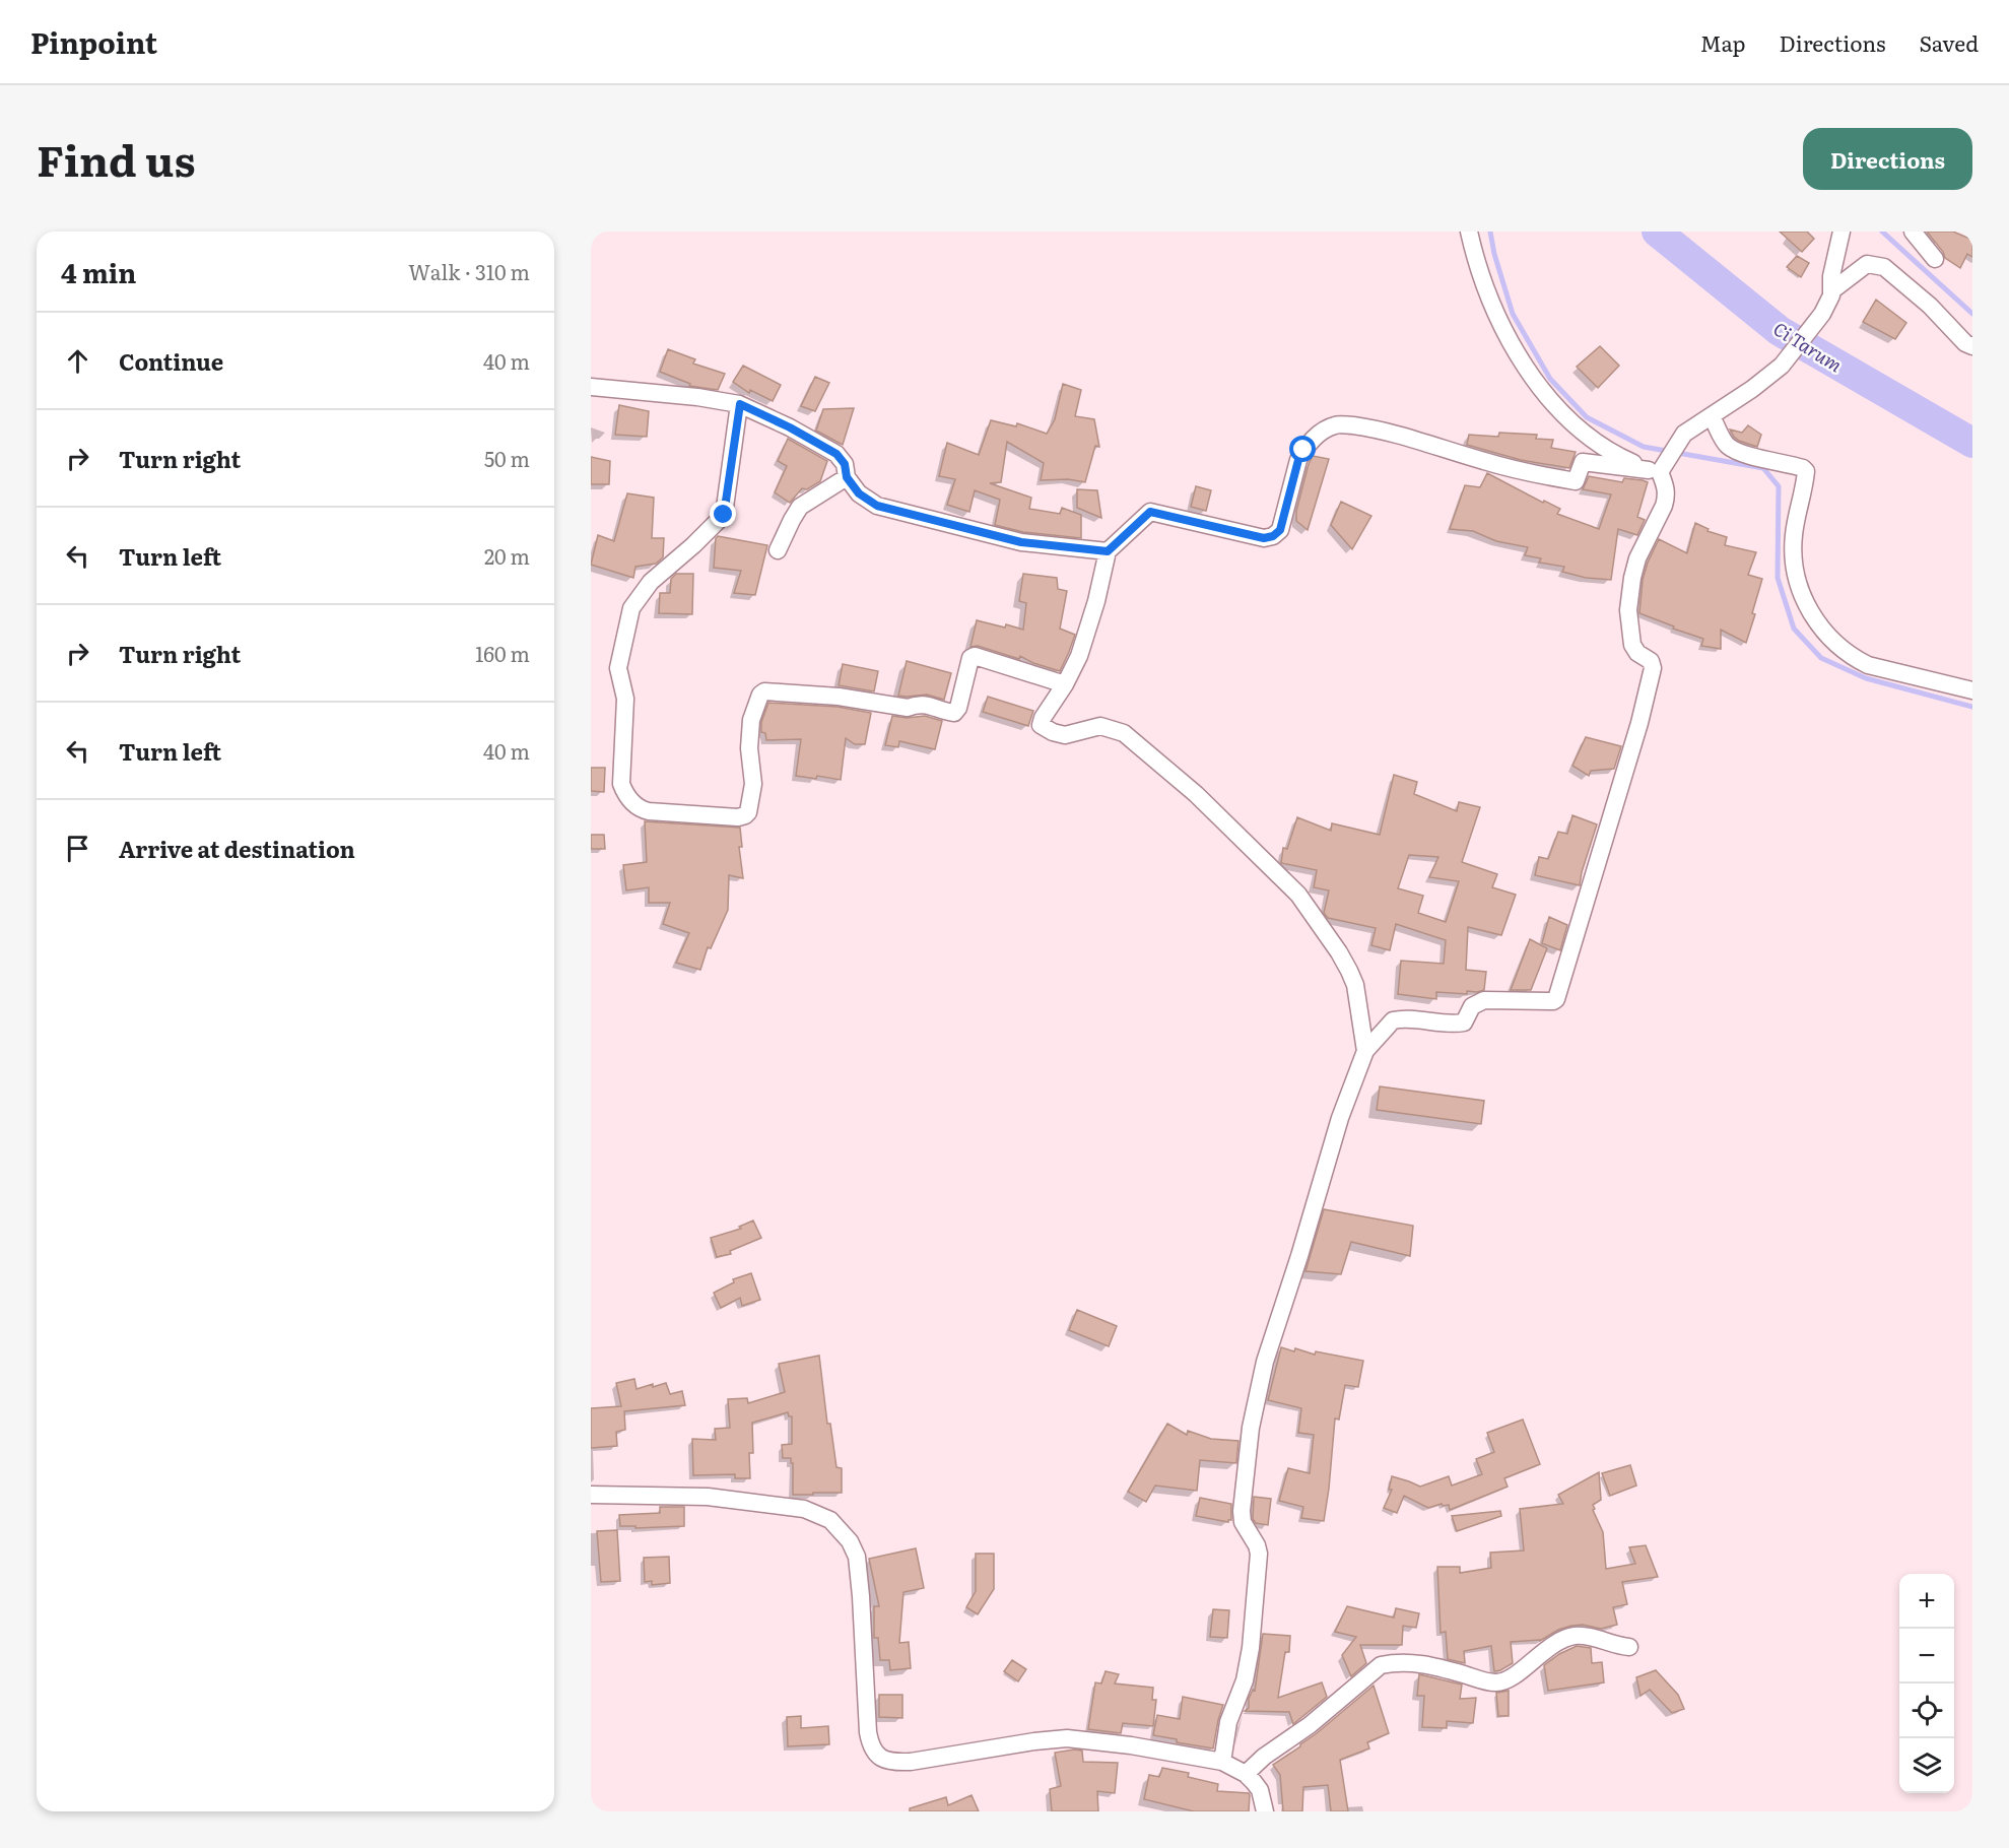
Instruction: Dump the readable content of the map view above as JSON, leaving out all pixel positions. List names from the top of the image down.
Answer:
{
  "water": ["Ci Tarum"],
  "page": {
    "header": "Pinpoint",
    "nav": ["Map", "Directions", "Saved"],
    "title": "Find us",
    "buttons": "Directions",
    "heading": ["4 min", "Walk · 310 m"],
    "list": [
      ["Continue", "40 m"],
      ["Turn right", "50 m"],
      ["Turn left", "20 m"],
      ["Turn right", "160 m"],
      ["Turn left", "40 m"],
      "Arrive at destination"
    ],
    "map_buttons": ["+", "−"]
  }
}
